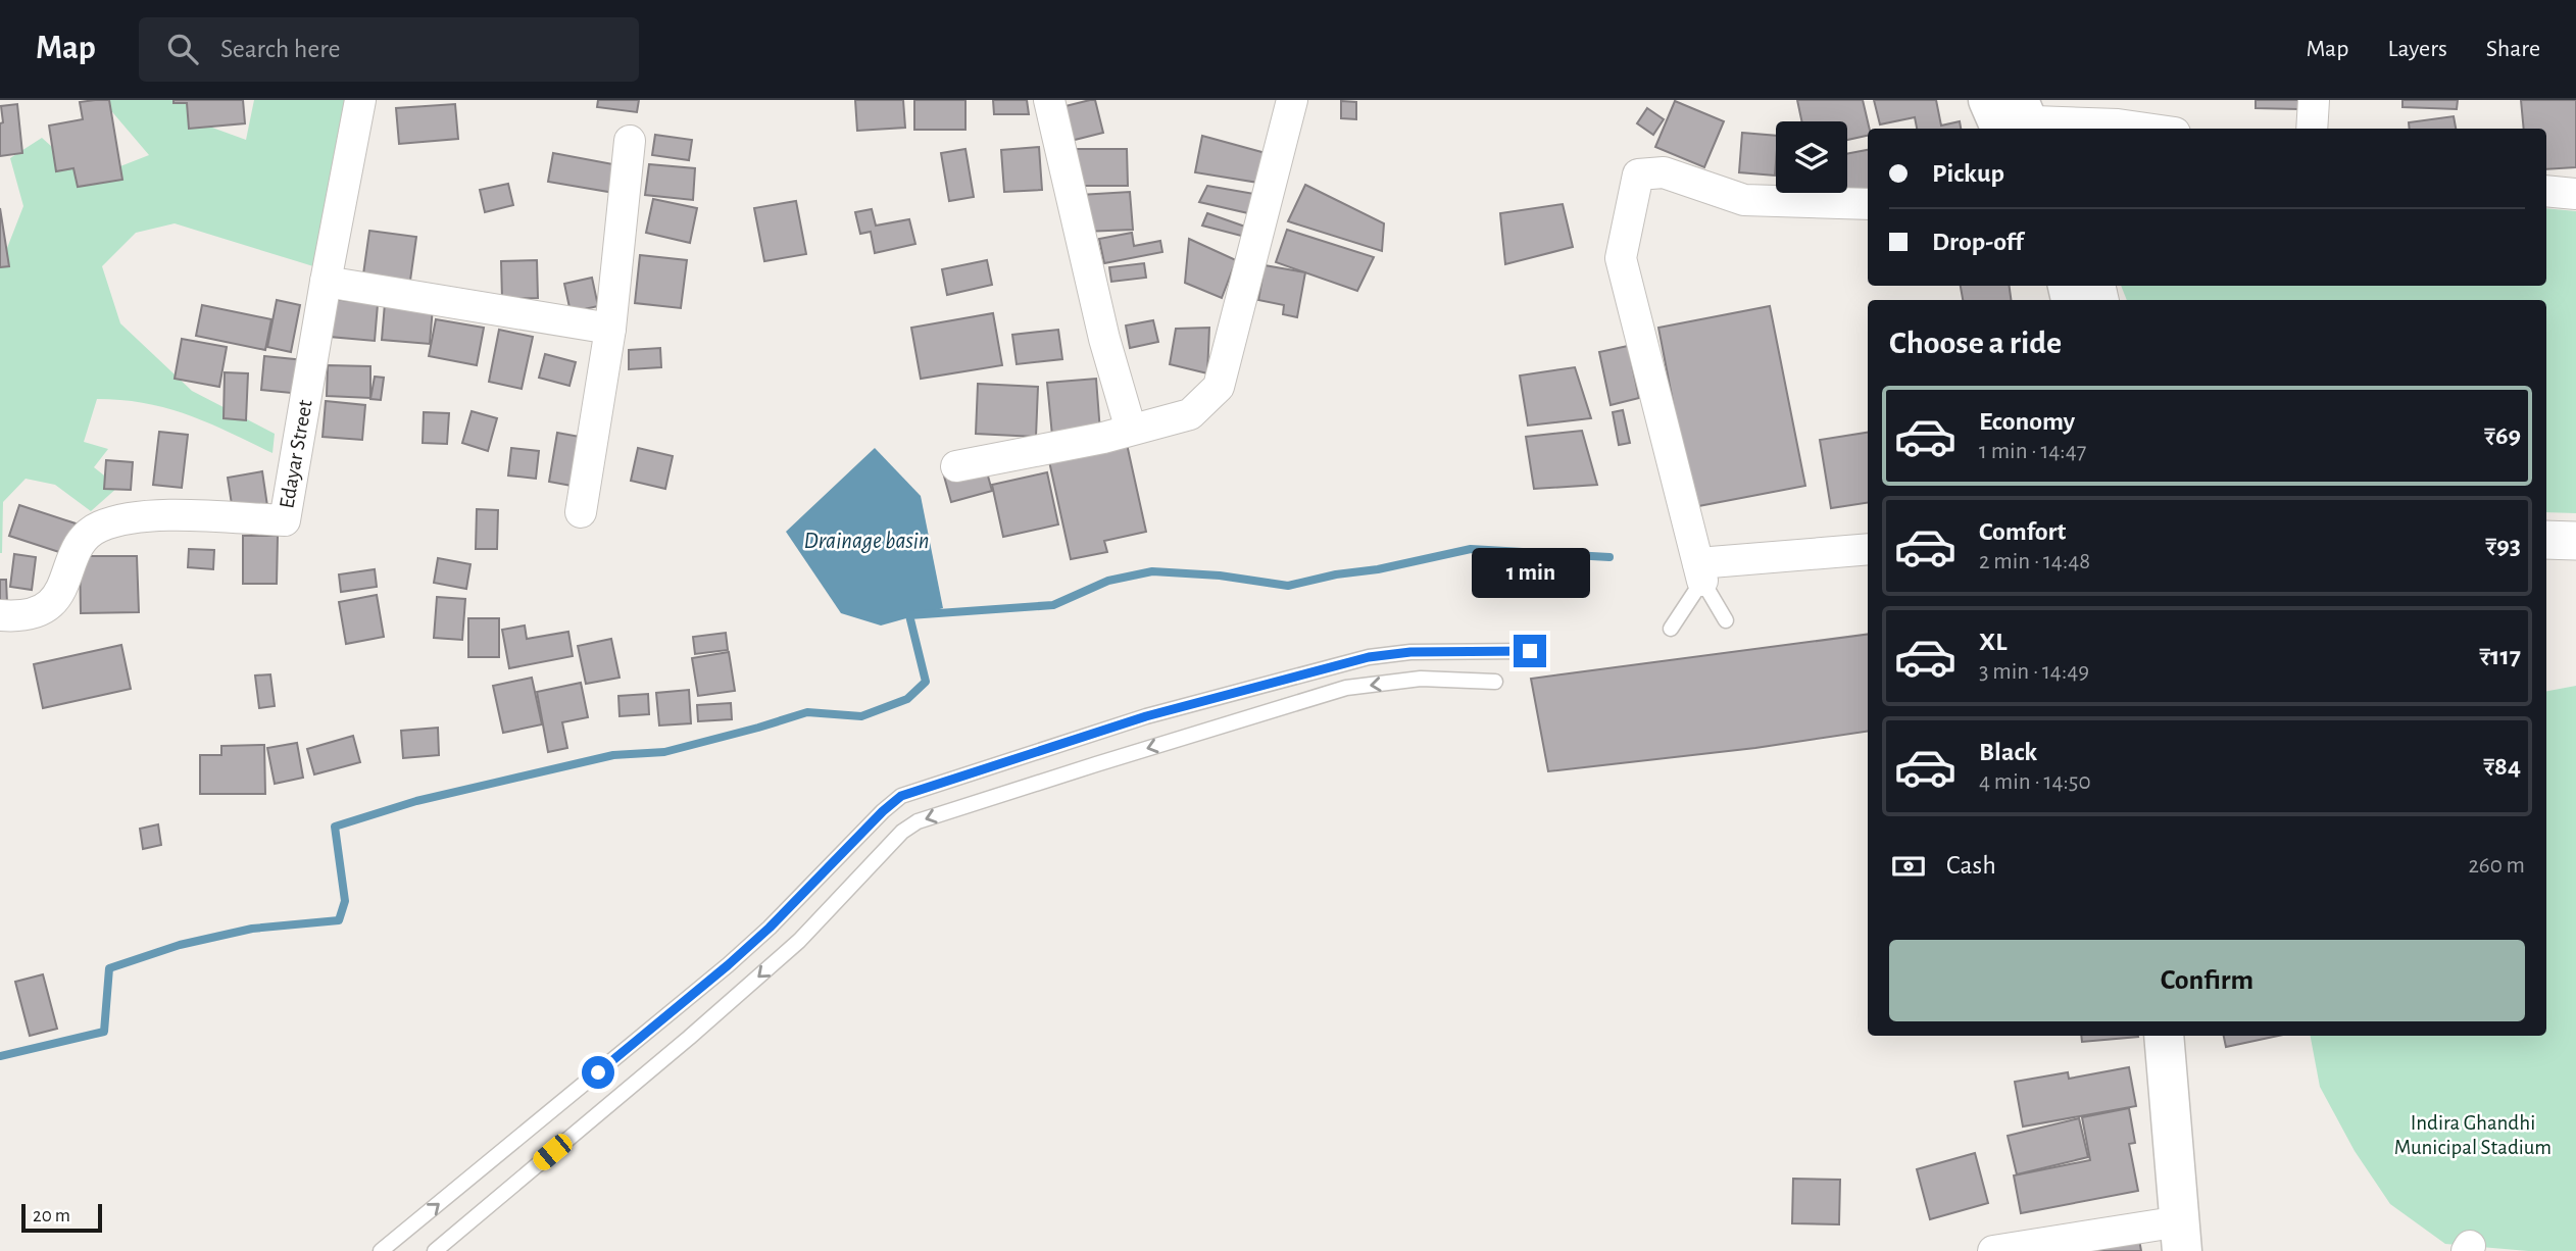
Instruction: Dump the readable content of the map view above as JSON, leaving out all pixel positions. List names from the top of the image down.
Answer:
{
  "streets": {
    "street": ["Edayar Street"]
  },
  "water": ["Drainage basin"],
  "parks": ["Indira Ghandhi Municipal Stadium"],
  "scale_bar": "20 m",
  "page": {
    "header": "Map",
    "search": "Search here",
    "nav": ["Map", "Layers", "Share"],
    "banner": ["Pickup", "Drop-off"],
    "heading": "Choose a ride",
    "list": [
      {
        "name": "Economy",
        "note": "1 min · 14:47",
        "value": "₹69"
      },
      {
        "name": "Comfort",
        "note": "2 min · 14:48",
        "value": "₹93"
      },
      {
        "name": "XL",
        "note": "3 min · 14:49",
        "value": "₹117"
      },
      {
        "name": "Black",
        "note": "4 min · 14:50",
        "value": "₹84"
      }
    ],
    "bubble": "1 min",
    "pay": ["Cash", "260 m"],
    "buttons": "Confirm",
    "scale": "20 m"
  }
}
